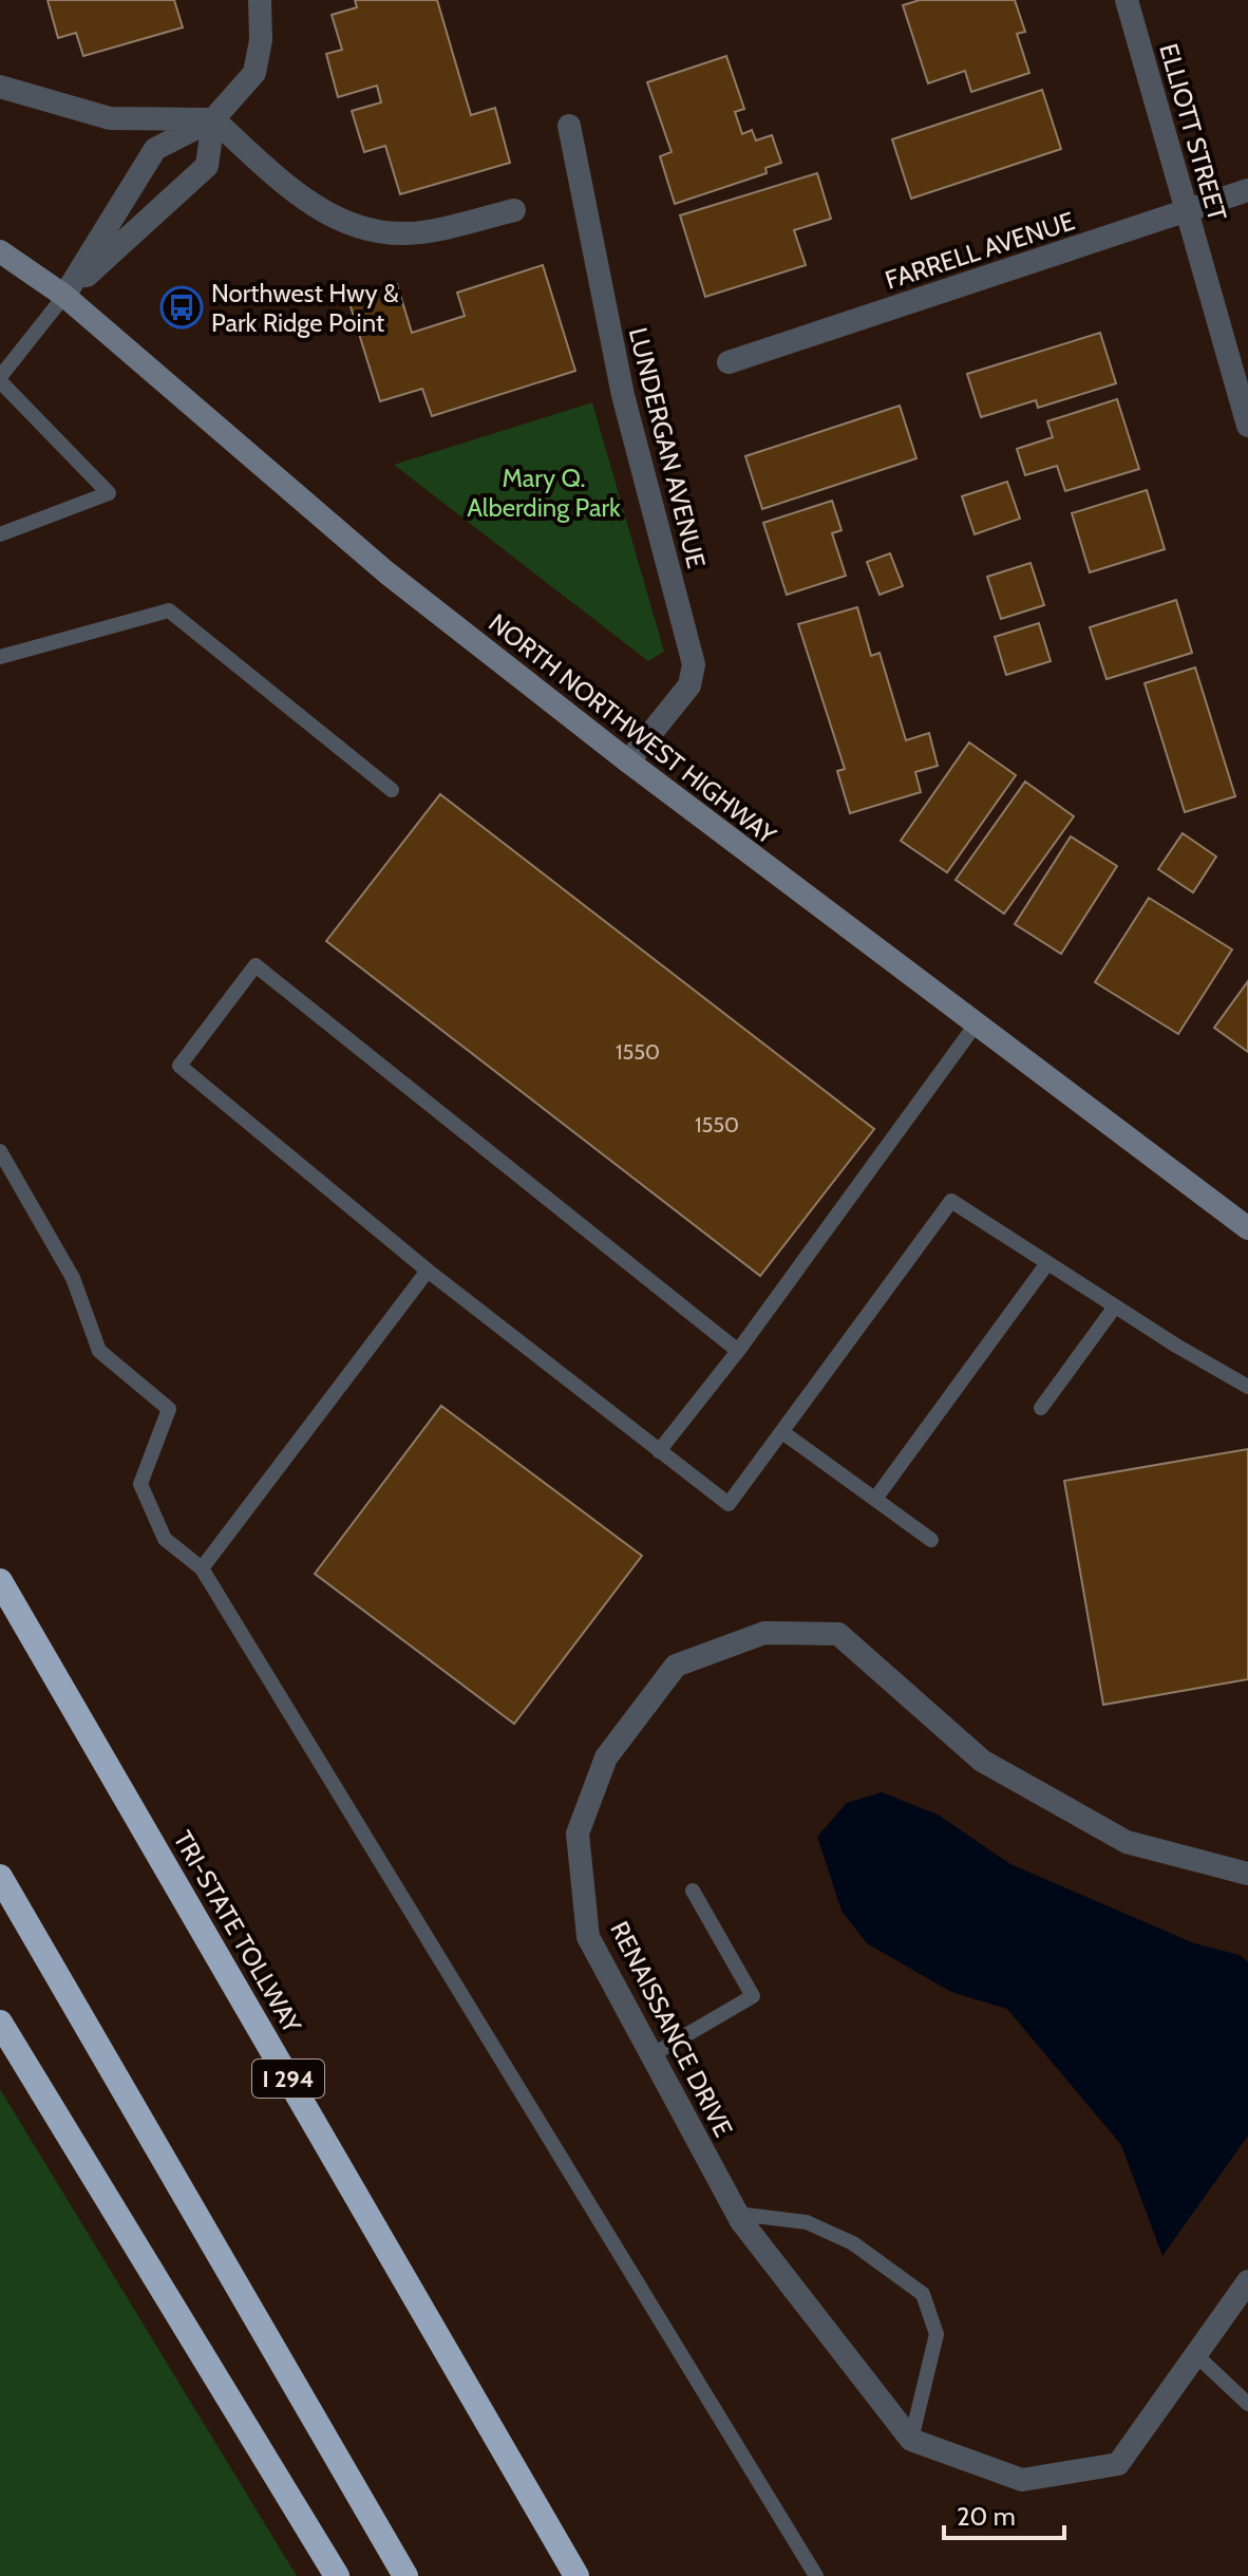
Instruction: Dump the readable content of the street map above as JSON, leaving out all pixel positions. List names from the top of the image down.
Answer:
{
  "streets": {
    "highway": ["TRI-STATE TOLLWAY", "I 294"],
    "main road": ["NORTH NORTHWEST HIGHWAY"],
    "street": [
      "ELLIOTT STREET",
      "FARRELL AVENUE",
      "LUNDERGAN AVENUE",
      "RENAISSANCE DRIVE"
    ]
  },
  "crossings": [
    ["ELLIOTT STREET", "FARRELL AVENUE"],
    ["LUNDERGAN AVENUE", "NORTH NORTHWEST HIGHWAY"]
  ],
  "parks": ["Mary Q. Alberding Park"],
  "places": {
    "bus stop": ["Northwest Hwy & Park Ridge Point"]
  },
  "house_numbers": ["1550", "1550"],
  "scale_bar": "20 m"
}
